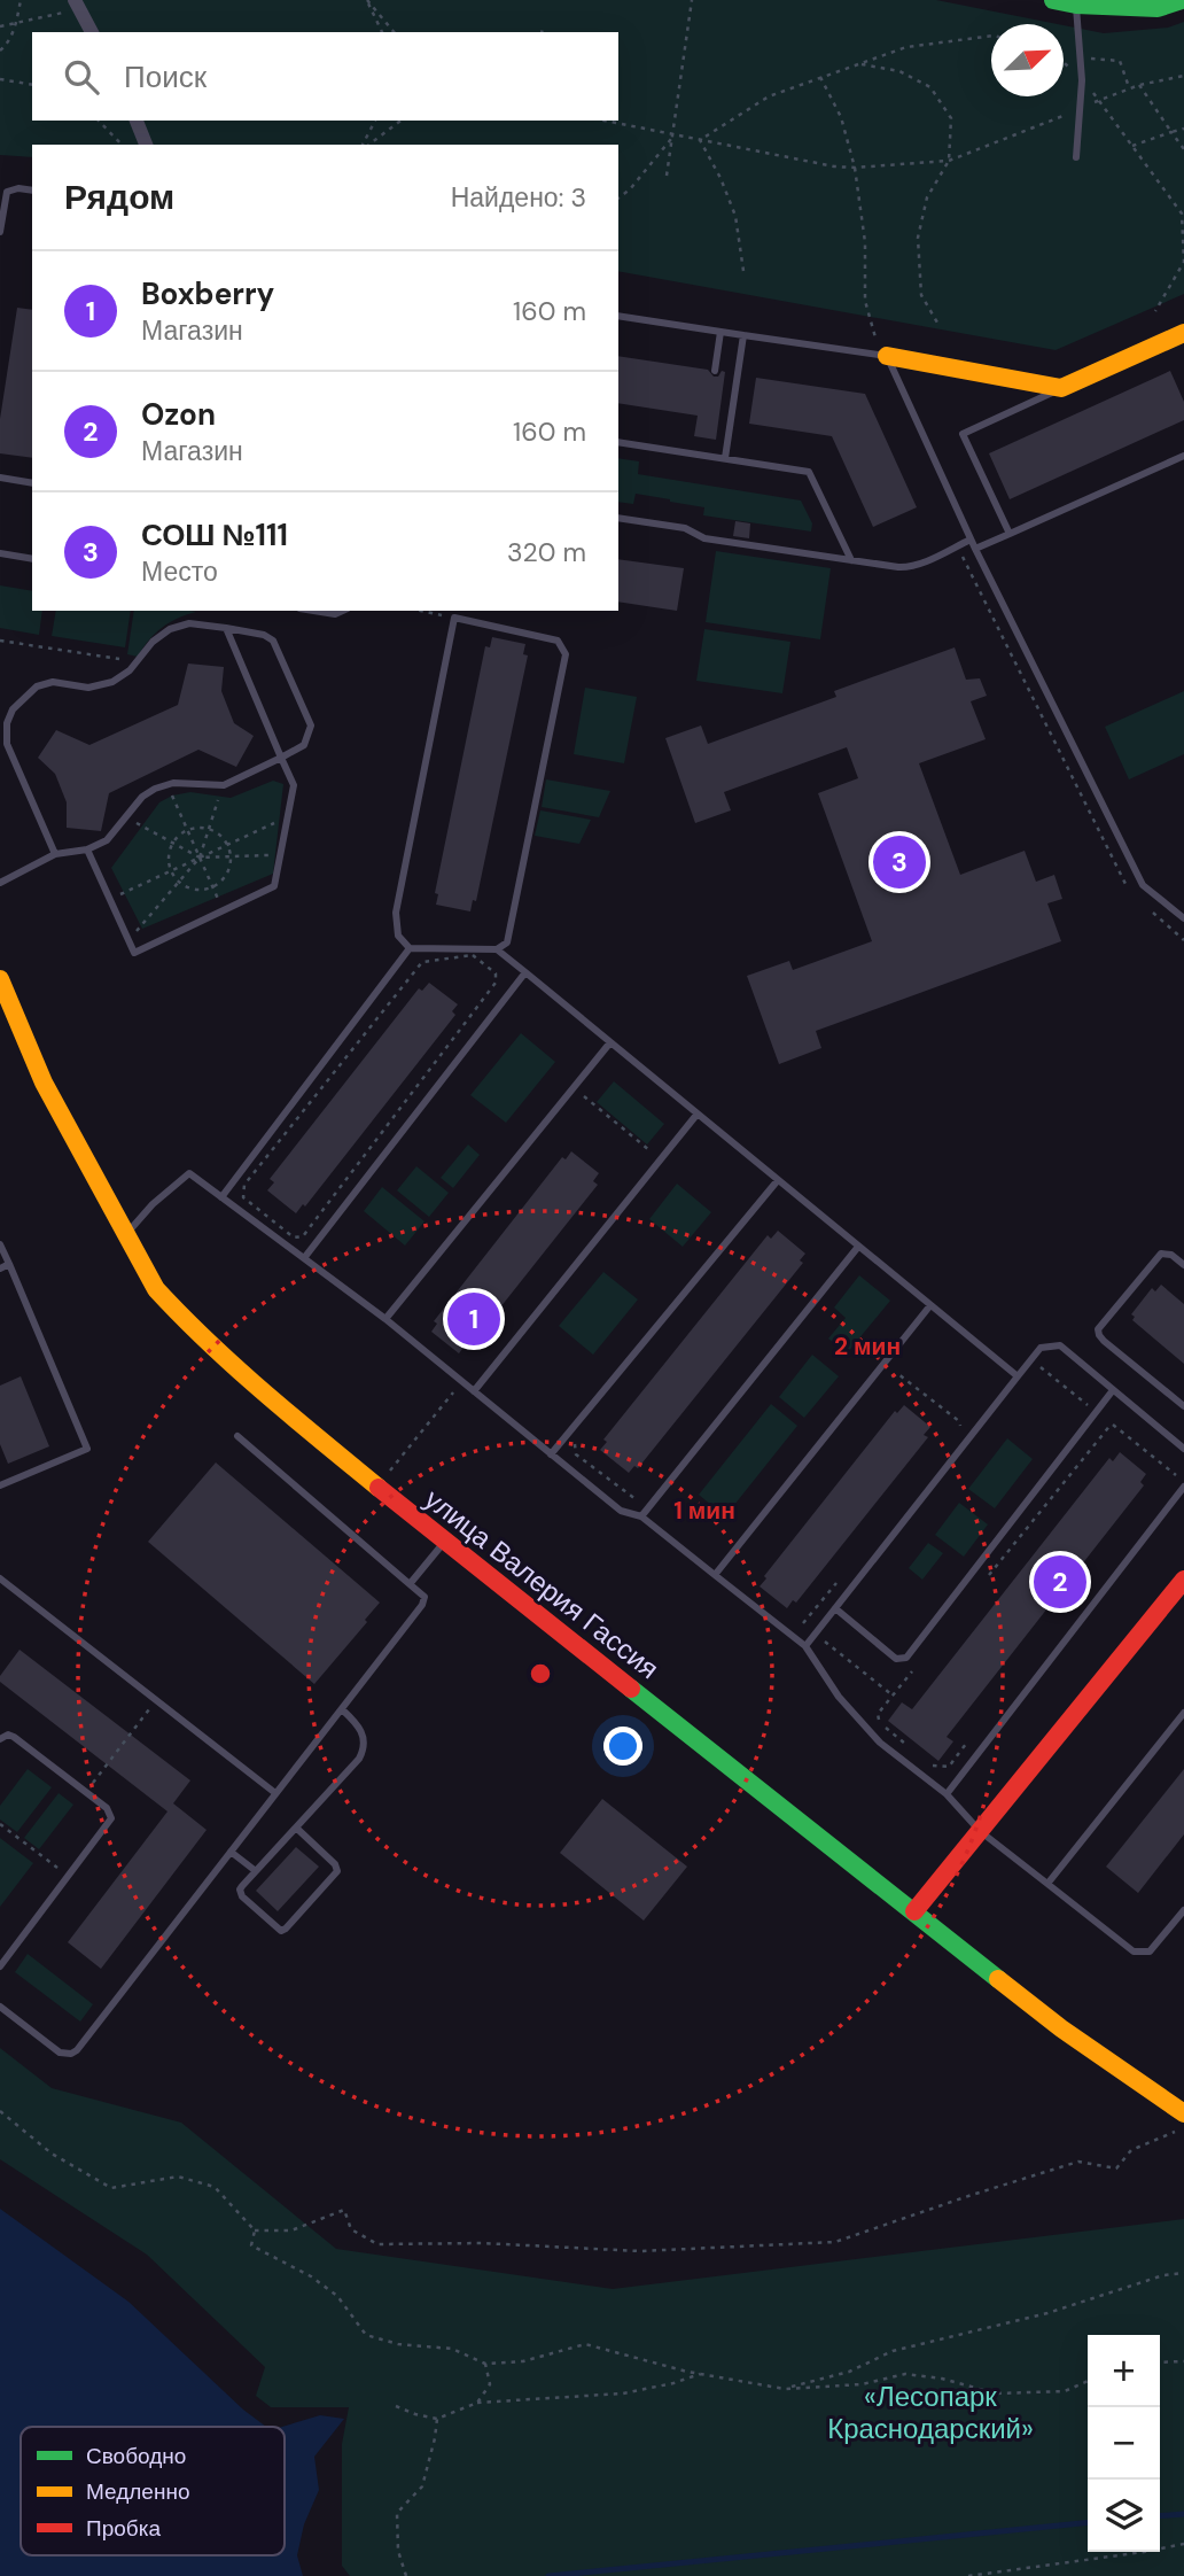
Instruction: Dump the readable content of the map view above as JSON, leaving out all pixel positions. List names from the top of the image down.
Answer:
{
  "streets": {
    "street": ["улица Валерия Гассия"]
  },
  "parks": ["«Лесопарк Краснодарский»"],
  "legend": ["Свободно", "Медленно", "Пробка"],
  "north": "top right",
  "page": {
    "search": "Поиск",
    "heading": ["Рядом", "Найдено: 3"],
    "list": [
      {
        "mark": "1",
        "name": "Boxberry",
        "note": "Магазин",
        "value": "160 m"
      },
      {
        "mark": "2",
        "name": "Ozon",
        "note": "Магазин",
        "value": "160 m"
      },
      {
        "mark": "3",
        "name": "СОШ №111",
        "note": "Место",
        "value": "320 m"
      }
    ],
    "pins": ["3", "1", "2"],
    "map_buttons": ["+", "−"]
  },
  "rings": ["2 мин", "1 мин"]
}
